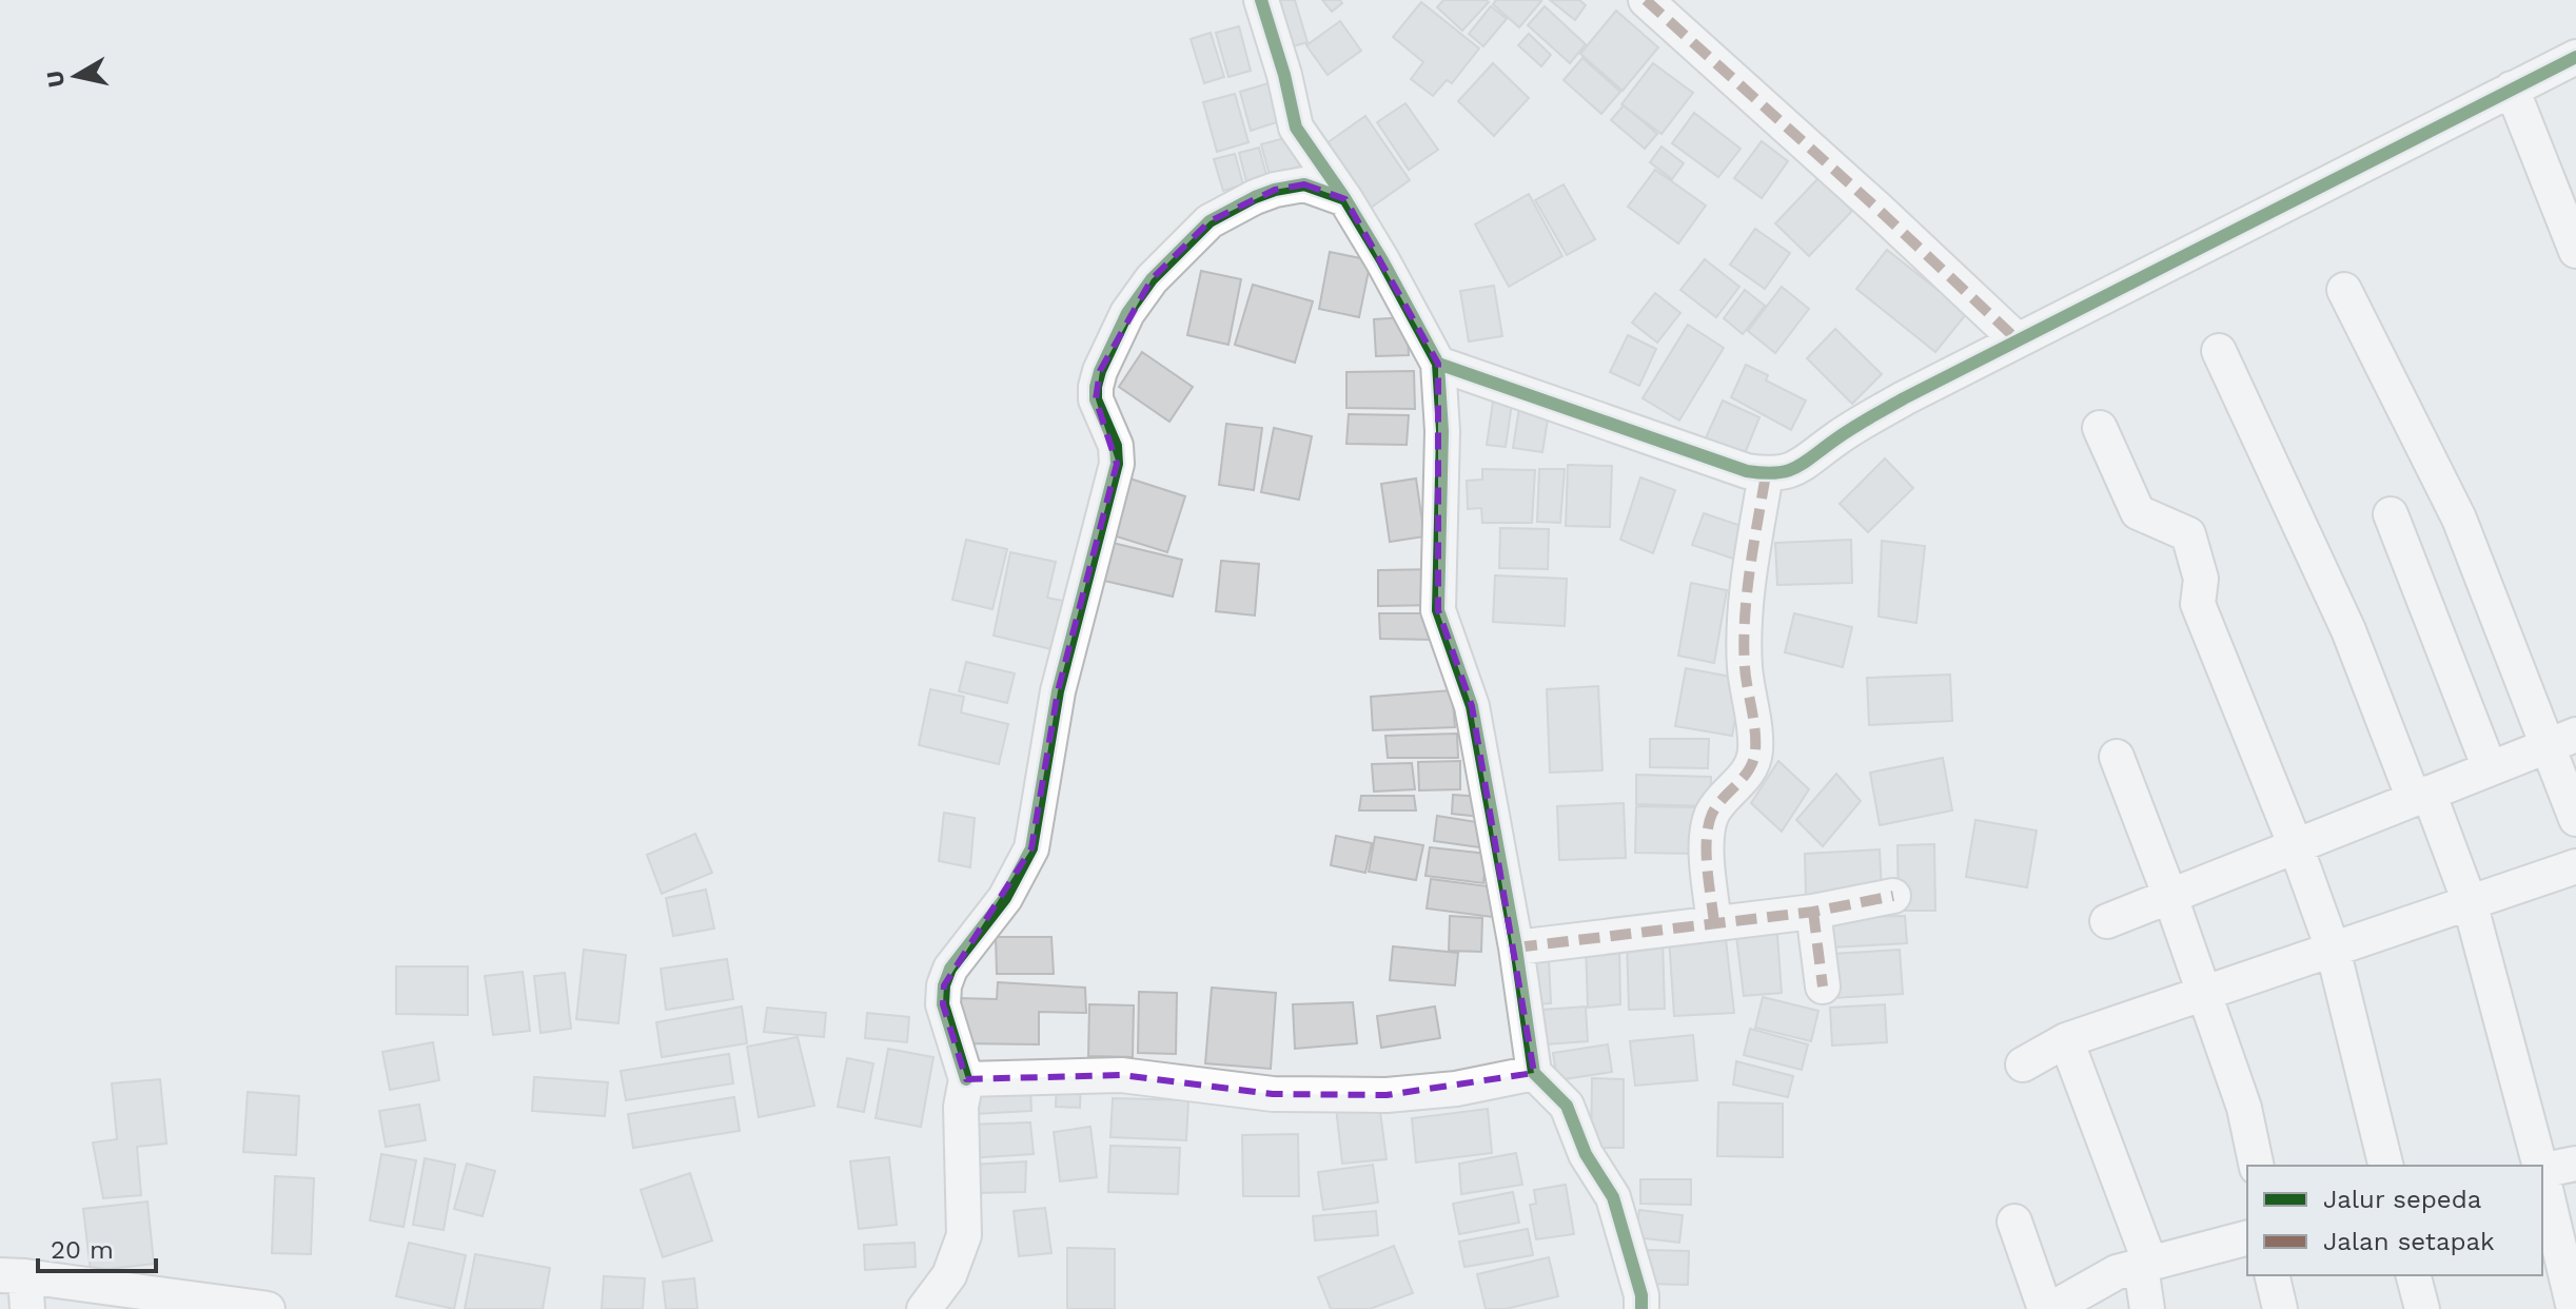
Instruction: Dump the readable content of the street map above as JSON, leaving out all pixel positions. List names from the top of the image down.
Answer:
{
  "legend": ["Jalur sepeda", "Jalan setapak"],
  "scale_bar": "20 m",
  "north": "left"
}
